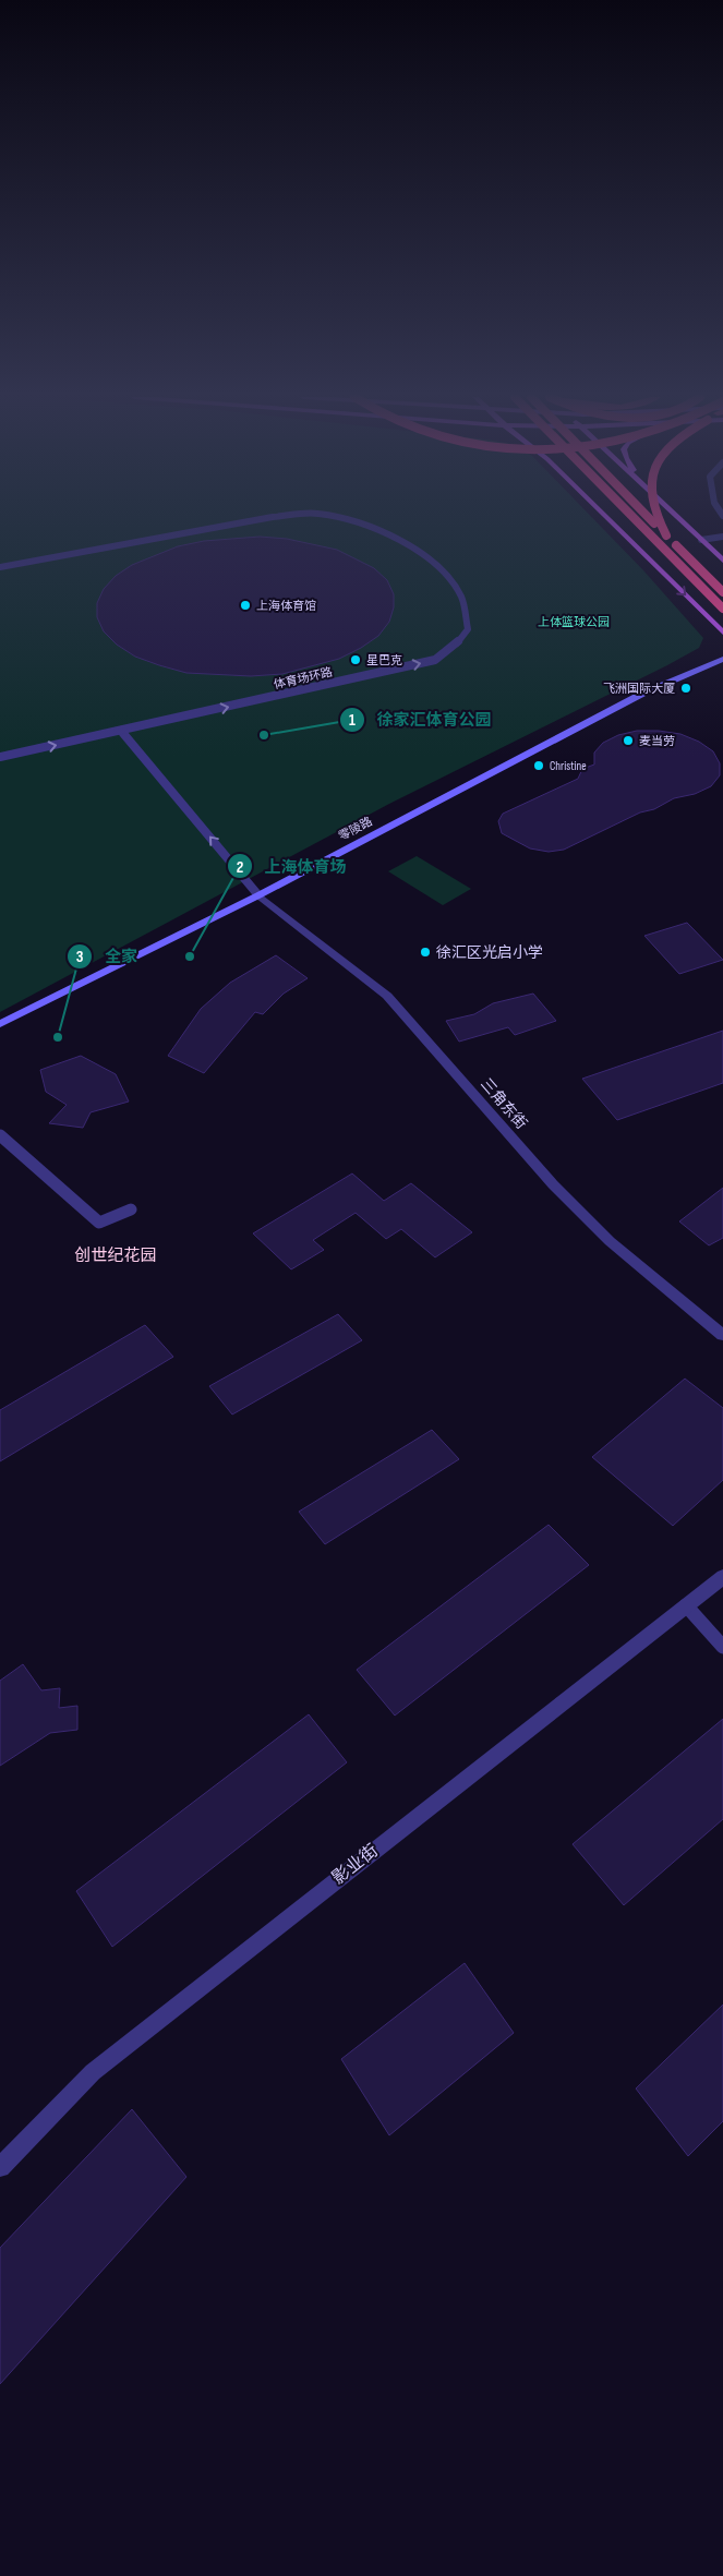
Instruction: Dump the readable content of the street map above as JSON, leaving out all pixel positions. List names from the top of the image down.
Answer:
{
  "streets": {
    "street": ["零陵路", "三角东街", "影业街"],
    "lane": ["体育场环路"]
  },
  "crossings": [
    ["零陵路", "三角东街"]
  ],
  "districts": ["创世纪花园"],
  "parks": ["上体篮球公园"],
  "places": [
    "上海体育馆",
    "星巴克",
    "飞洲国际大厦",
    "徐家汇体育公园",
    "麦当劳",
    "Christine",
    "徐汇区光启小学",
    "上海体育场",
    "全家"
  ]
}
